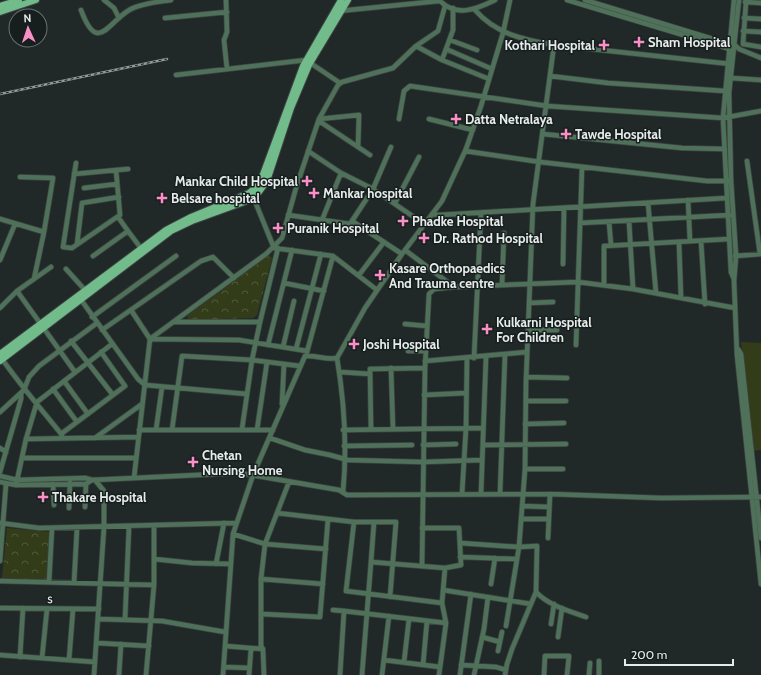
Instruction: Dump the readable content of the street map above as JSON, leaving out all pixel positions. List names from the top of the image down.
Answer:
{
  "streets": {
    "street": ["s"]
  },
  "places": {
    "health": [
      "Sham Hospital",
      "Kothari Hospital",
      "Datta Netralaya",
      "Tawde Hospital",
      "Mankar Child Hospital",
      "Mankar hospital",
      "Belsare hospital",
      "Phadke Hospital",
      "Puranik Hospital",
      "Dr. Rathod Hospital",
      "Kasare Orthopaedics And Trauma centre",
      "Kulkarni Hospital For Children",
      "Joshi Hospital",
      "Chetan Nursing Home",
      "Thakare Hospital"
    ]
  },
  "scale_bar": "200 m",
  "north": "top"
}
